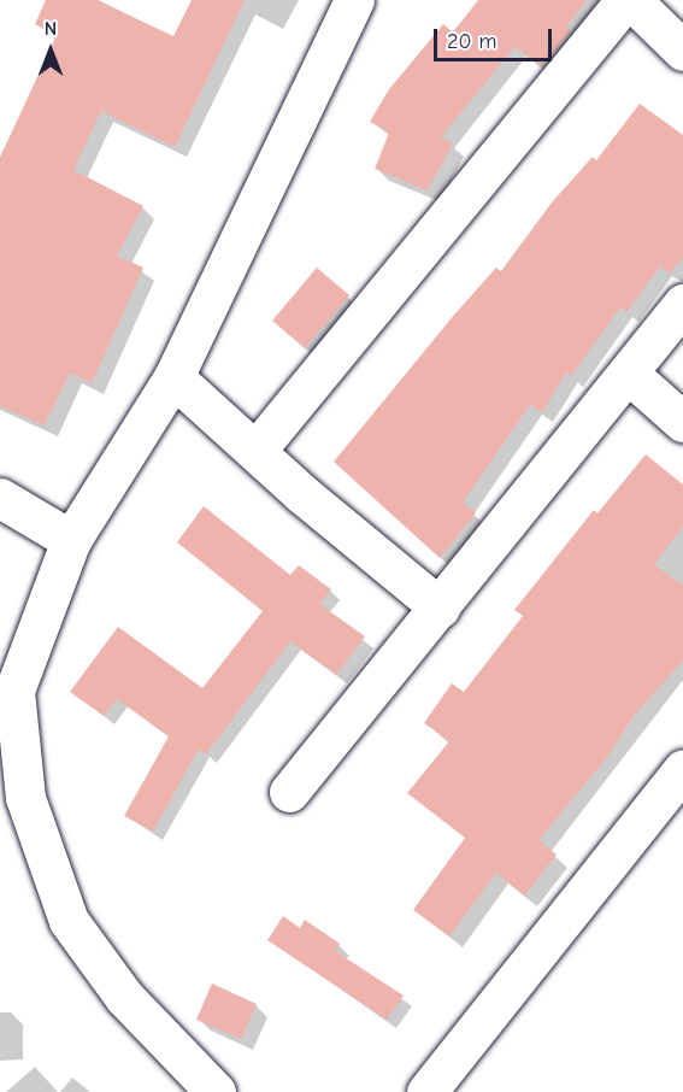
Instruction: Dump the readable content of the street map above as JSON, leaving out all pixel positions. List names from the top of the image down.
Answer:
{
  "scale_bar": "20 m",
  "north": "top"
}
